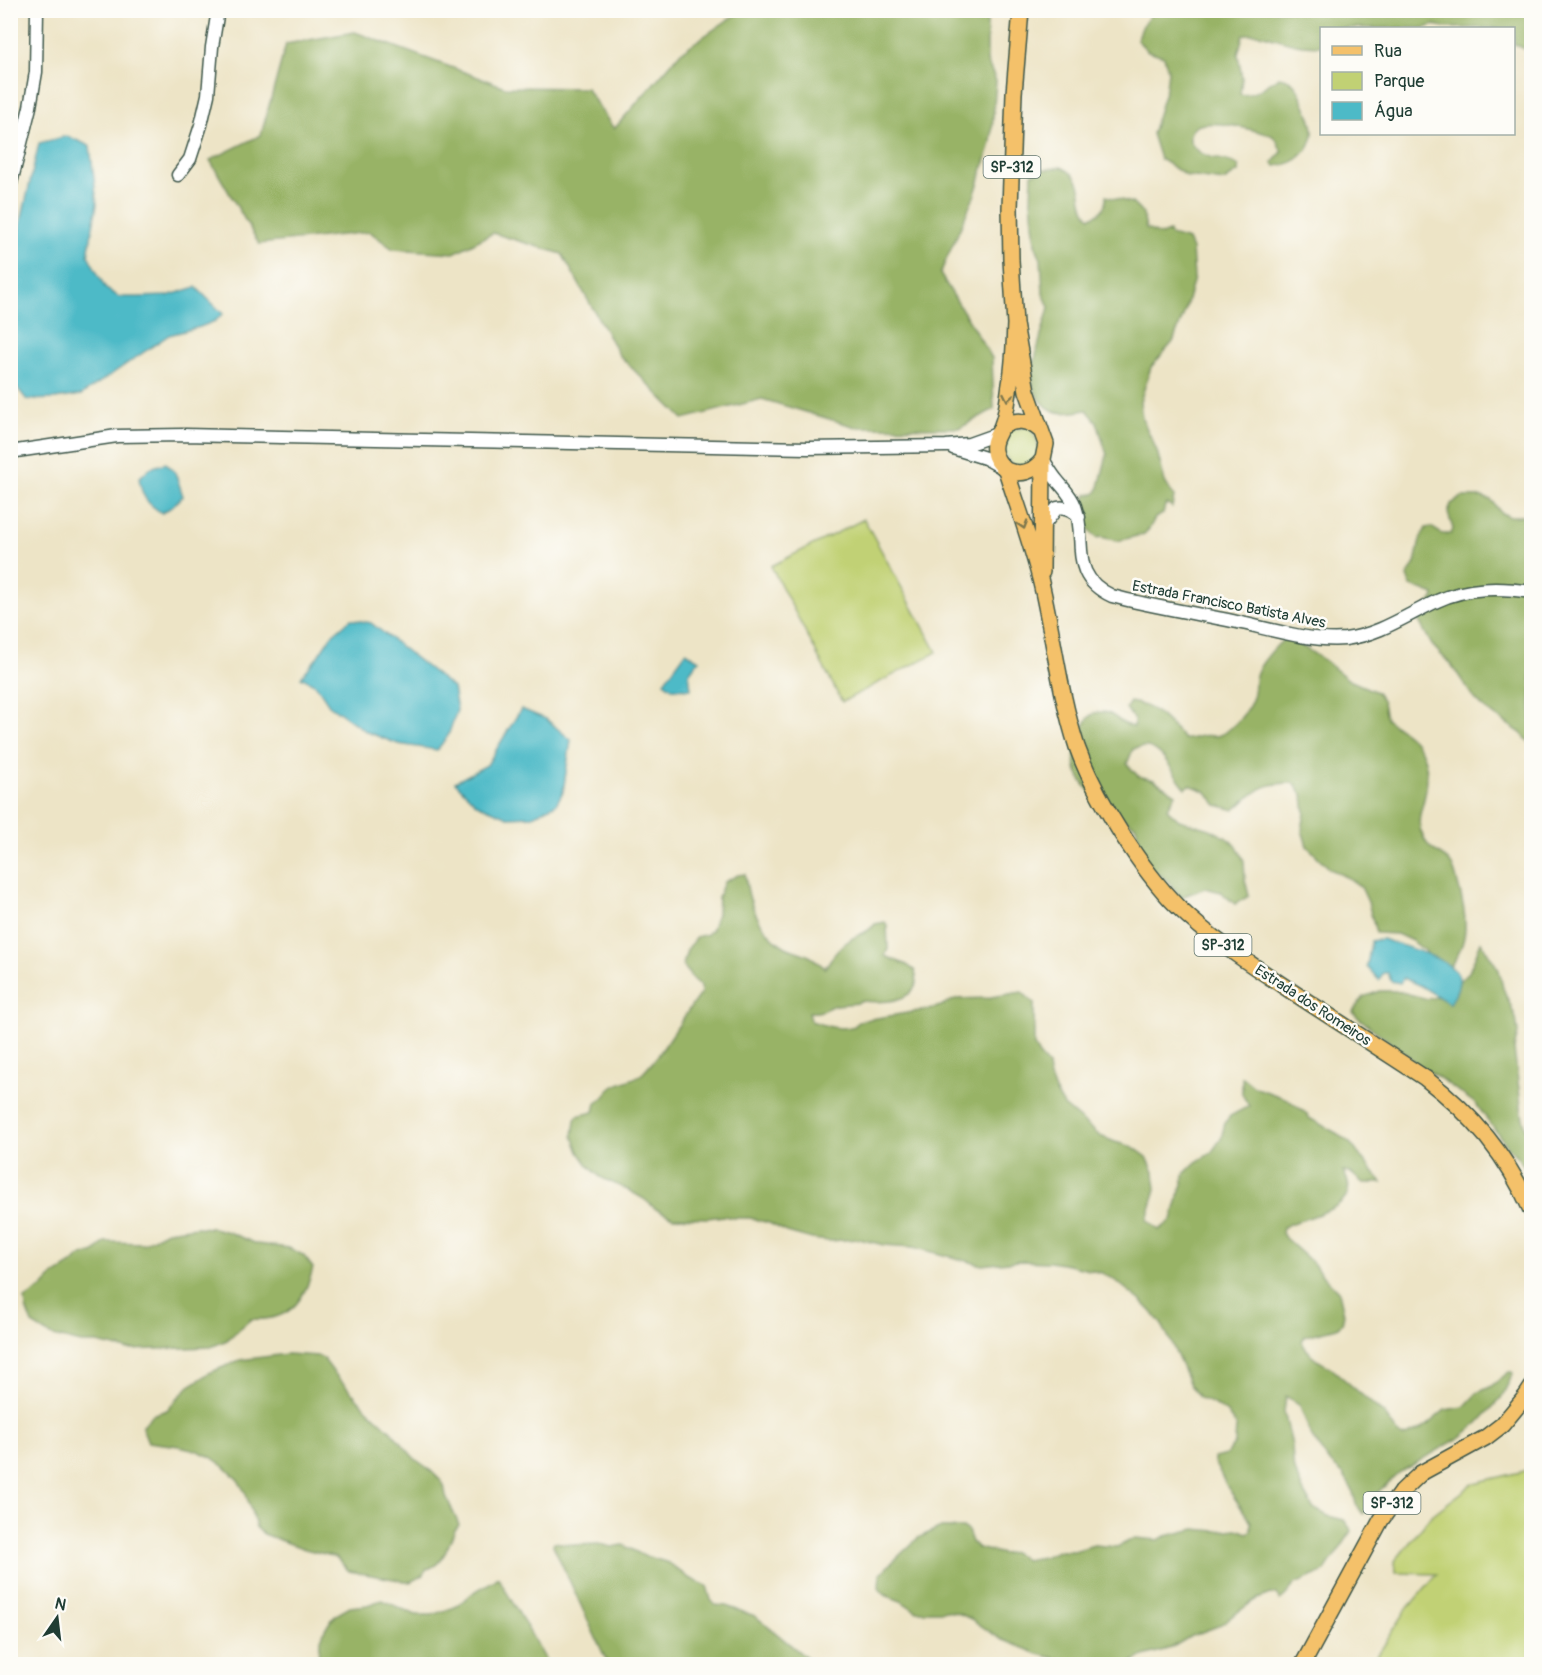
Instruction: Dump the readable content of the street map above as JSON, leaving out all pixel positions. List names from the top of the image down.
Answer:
{
  "streets": {
    "main road": ["SP-312", "Estrada dos Romeiros"],
    "street": ["Estrada Francisco Batista Alves"]
  },
  "crossings": [
    ["Estrada Francisco Batista Alves", "Estrada dos Romeiros"]
  ],
  "legend": ["Rua", "Parque", "Água"],
  "north": "top"
}
